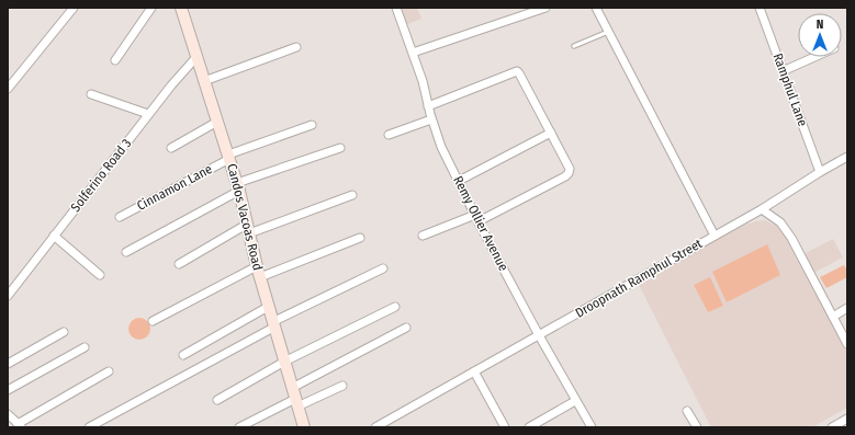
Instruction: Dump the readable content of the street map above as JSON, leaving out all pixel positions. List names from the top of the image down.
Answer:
{
  "streets": {
    "main road": ["Candos Vacoas Road"],
    "street": [
      "Ramphul Lane",
      "Solferino Road 3",
      "Cinnamon Lane",
      "Remy Ollier Avenue",
      "Droopnath Ramphul Street"
    ]
  },
  "crossings": [
    ["Ramphul Lane", "Droopnath Ramphul Street"],
    ["Solferino Road 3", "Candos Vacoas Road"],
    ["Cinnamon Lane", "Candos Vacoas Road"],
    ["Remy Ollier Avenue", "Droopnath Ramphul Street"]
  ],
  "north": "top"
}
